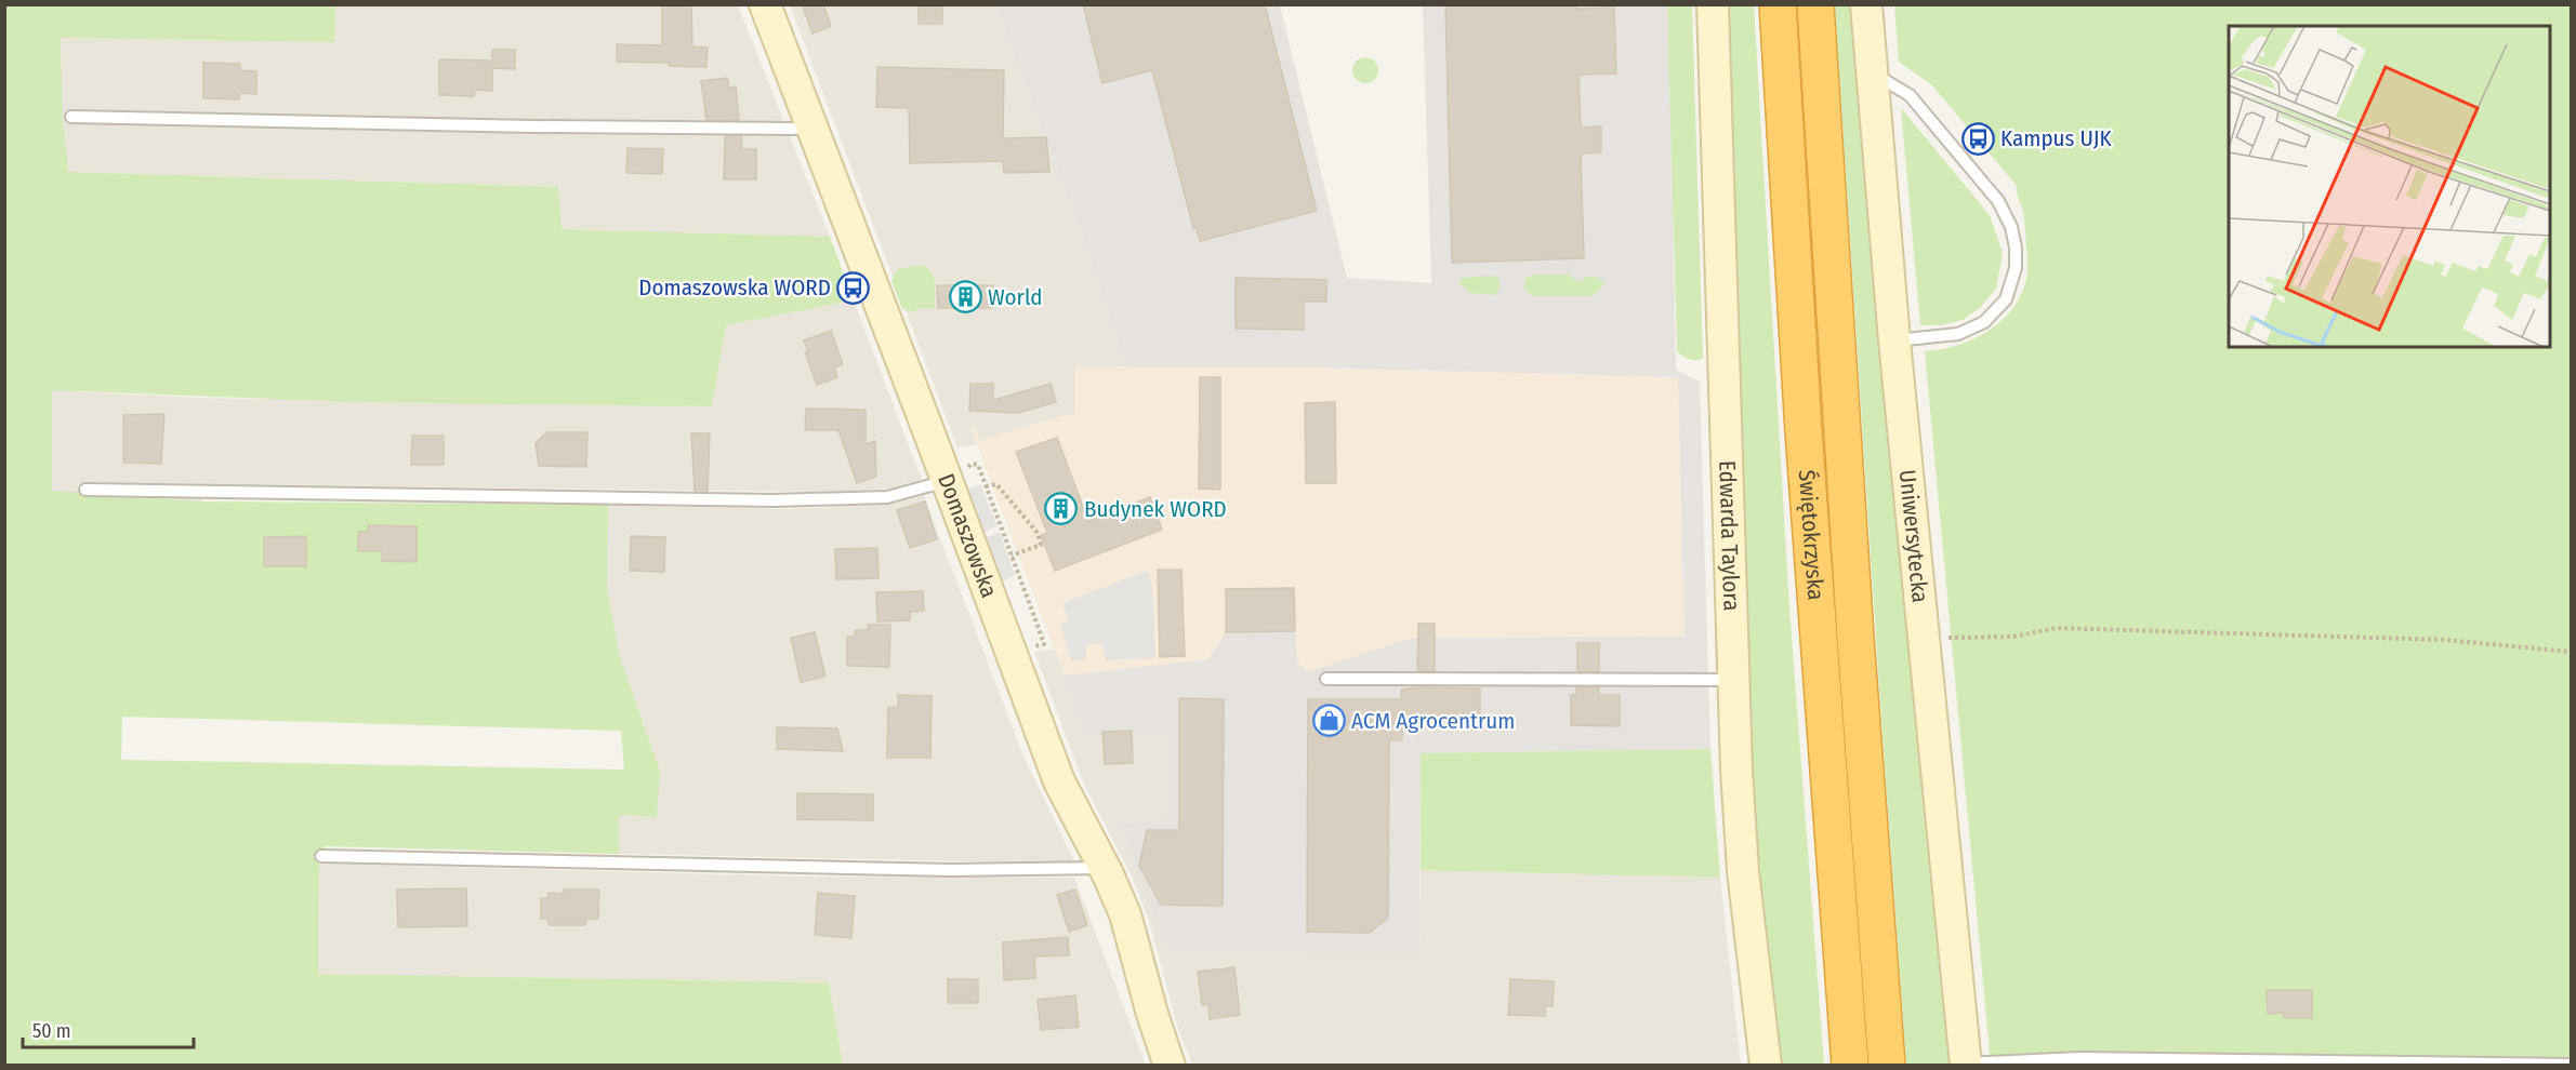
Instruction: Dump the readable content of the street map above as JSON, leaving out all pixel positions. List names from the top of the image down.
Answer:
{
  "streets": {
    "highway": ["Świętokrzyska"],
    "street": ["Domaszowska", "Uniwersytecka", "Edwarda Taylora"]
  },
  "places": {
    "bus stop": ["Kampus UJK", "Domaszowska WORD"],
    "building": ["World", "Budynek WORD"],
    "shop": ["ACM Agrocentrum"]
  },
  "scale_bar": "50 m"
}
